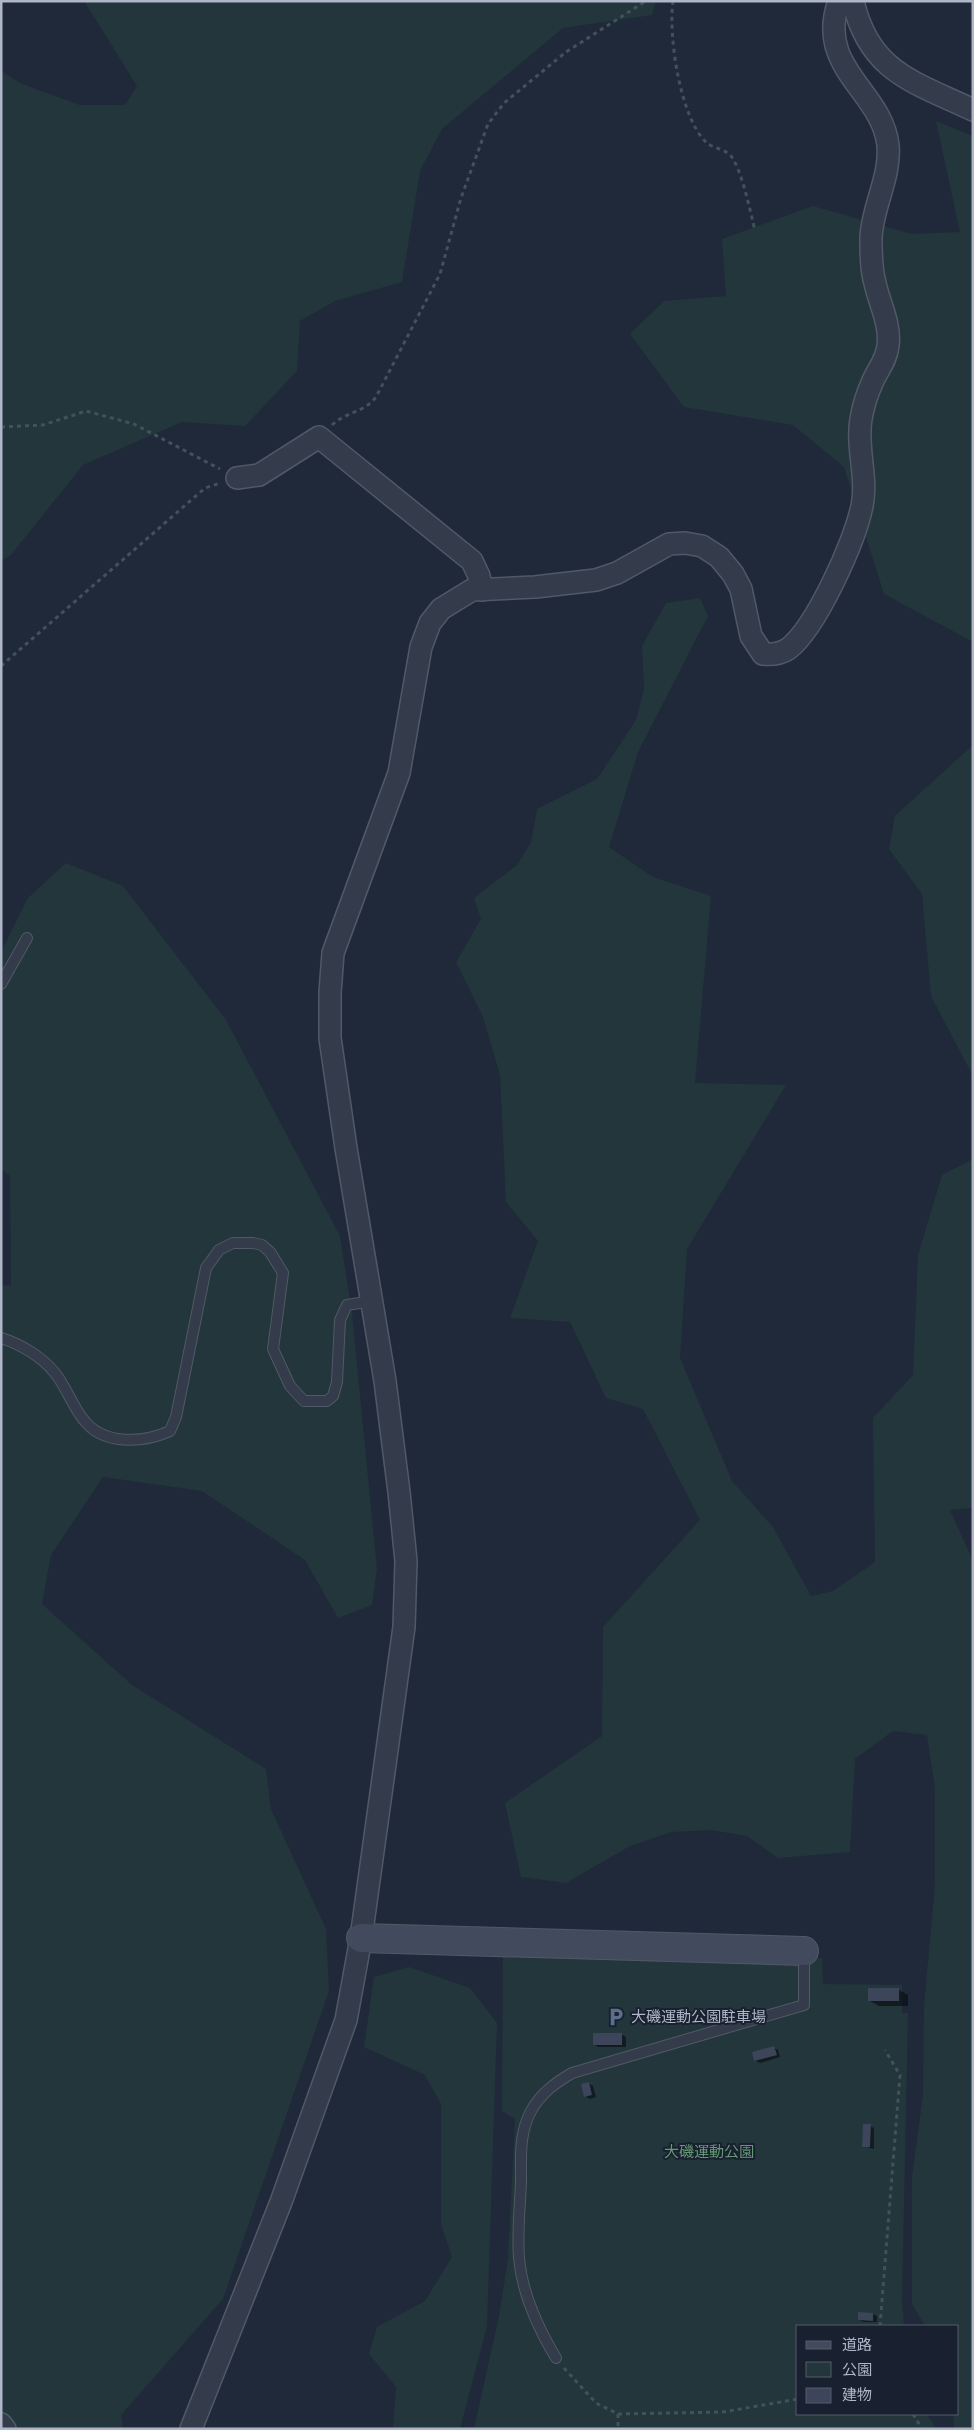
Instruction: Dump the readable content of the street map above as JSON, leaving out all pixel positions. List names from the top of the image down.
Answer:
{
  "parks": ["大磯運動公園"],
  "places": {
    "parking": ["大磯運動公園駐車場"]
  },
  "legend": ["道路", "公園", "建物"]
}
